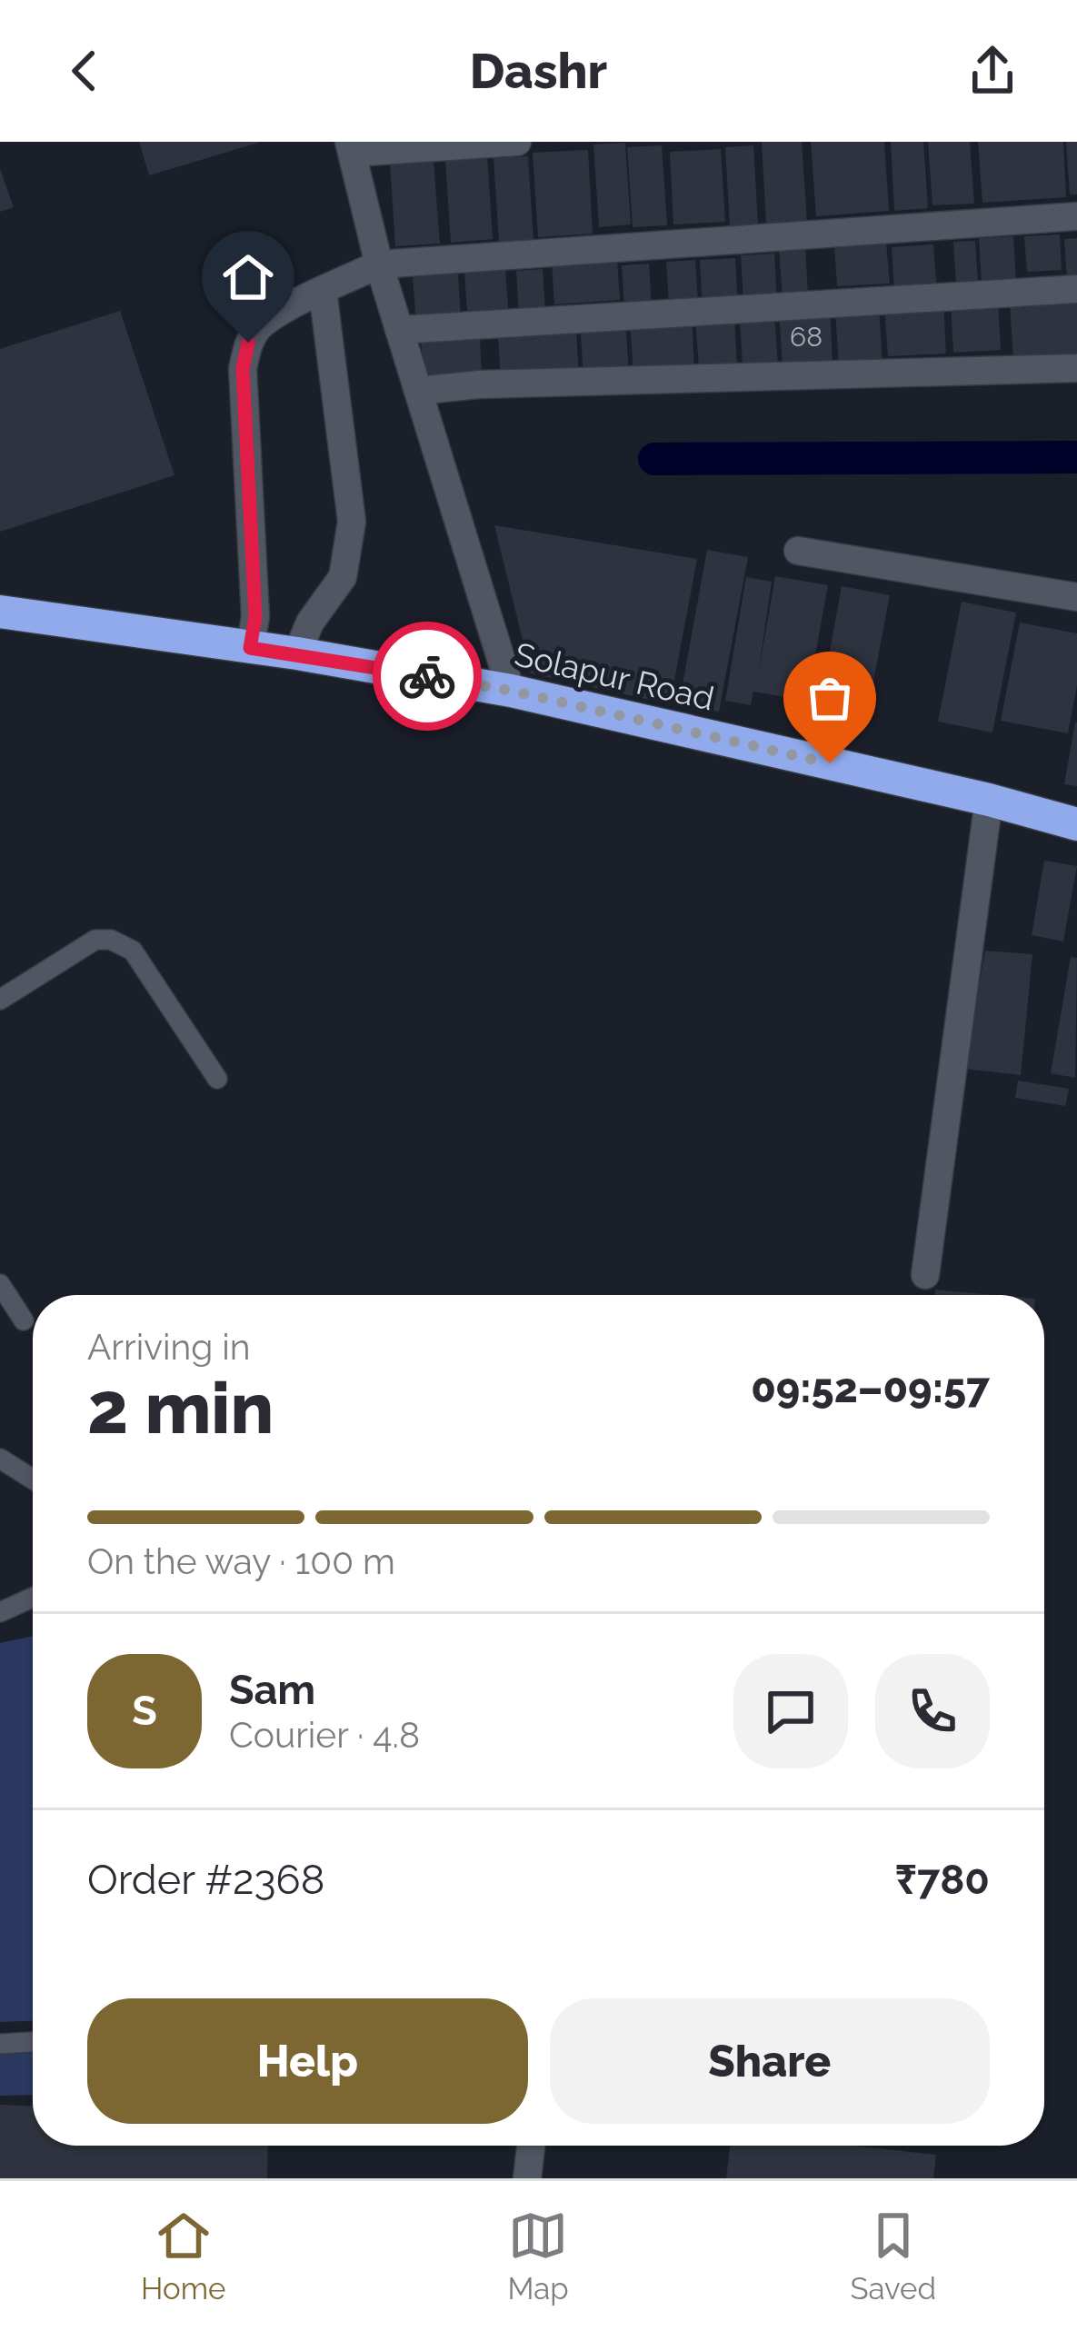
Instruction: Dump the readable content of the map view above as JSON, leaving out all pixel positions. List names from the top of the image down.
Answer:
{
  "streets": {
    "highway": ["Solapur Road"]
  },
  "house_numbers": ["68"],
  "page": {
    "header": "Dashr",
    "heading": ["2 min", "Arriving in", "09:52–09:57"],
    "panel": [
      "Sam",
      "Courier · 4.8",
      "Order #2368",
      "₹780"
    ],
    "bar": "On the way · 100 m",
    "round": "S",
    "buttons": ["Help", "Share"],
    "tabs": ["Home", "Map", "Saved"]
  }
}
